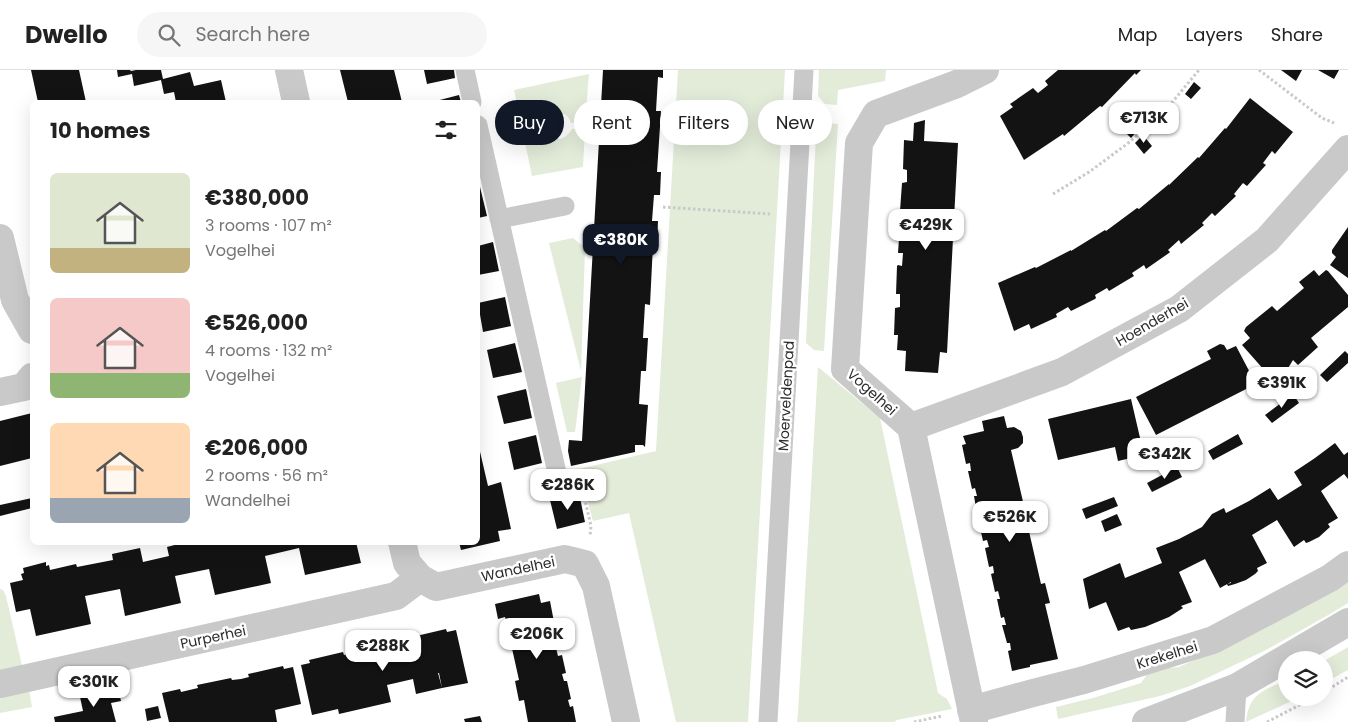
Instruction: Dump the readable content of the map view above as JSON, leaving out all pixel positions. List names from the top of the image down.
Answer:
{
  "streets": {
    "street": [
      "Hoenderhei",
      "Vogelhei",
      "Wandelhei",
      "Purperhei",
      "Krekelhei"
    ],
    "lane": ["Moerveldenpad"]
  },
  "crossings": [
    ["Hoenderhei", "Vogelhei"],
    ["Wandelhei", "Purperhei"]
  ],
  "page": {
    "header": "Dwello",
    "search": "Search here",
    "nav": ["Map", "Layers", "Share"],
    "chip": [
      "Buy",
      "Rent",
      "Filters",
      "New"
    ],
    "heading": "10 homes",
    "price": [
      "€713K",
      "€429K",
      "€380K",
      "€391K",
      "€342K",
      "€286K",
      "€526K",
      "€206K",
      "€288K",
      "€301K"
    ],
    "list": [
      {
        "name": "€380,000",
        "note": "3 rooms · 107 m² · Vogelhei"
      },
      {
        "name": "€526,000",
        "note": "4 rooms · 132 m² · Vogelhei"
      },
      {
        "name": "€206,000",
        "note": "2 rooms · 56 m² · Wandelhei"
      }
    ]
  }
}
